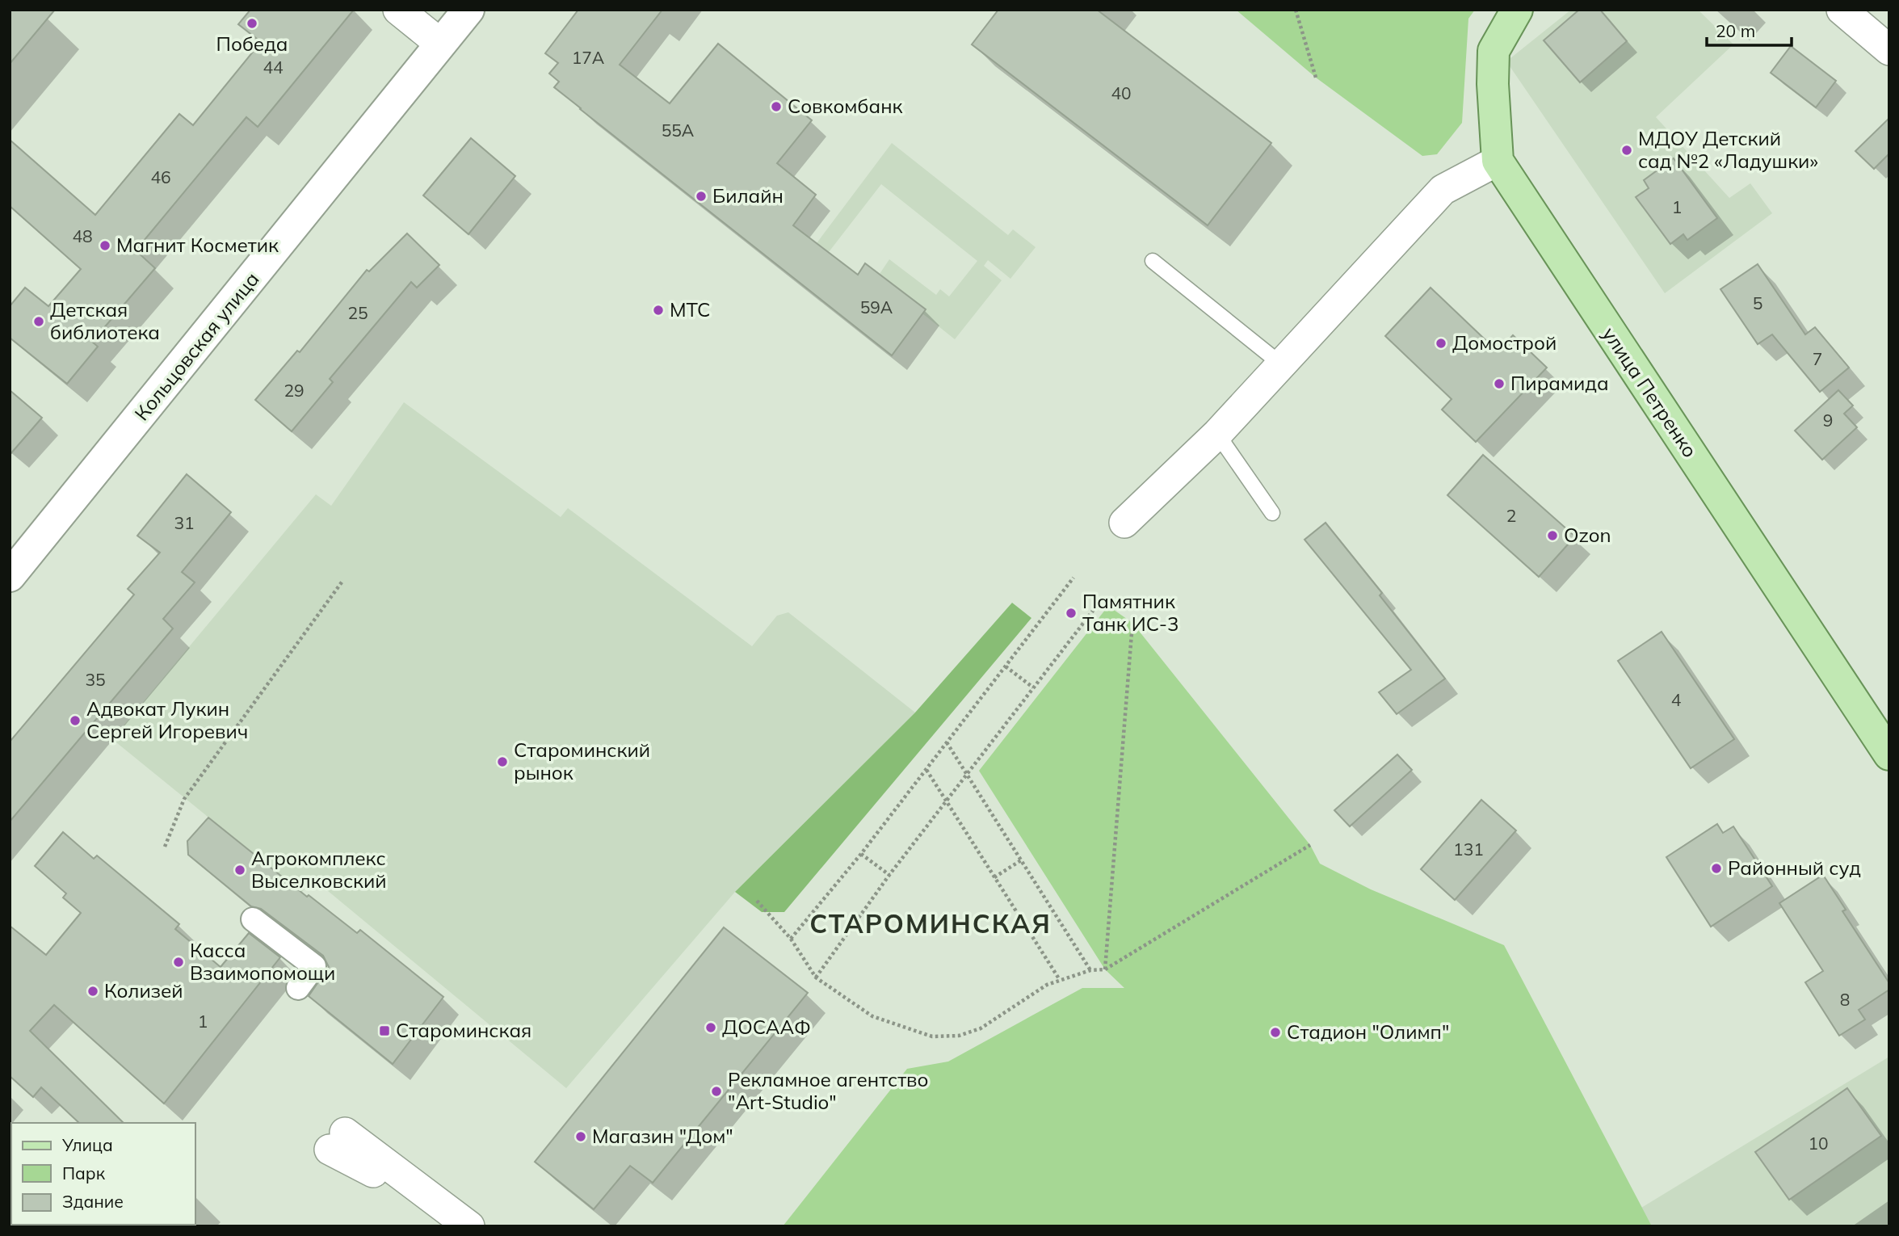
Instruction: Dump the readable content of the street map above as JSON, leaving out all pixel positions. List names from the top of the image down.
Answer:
{
  "streets": {
    "main road": ["Кольцовская улица", "улица Петренко"]
  },
  "districts": ["СТАРОМИНСКАЯ"],
  "places": {
    "other": [
      "Победа",
      "Совкомбанк",
      "МДОУ Детский сад №2 «Ладушки»",
      "Билайн",
      "Магнит Косметик",
      "МТС",
      "Детская библиотека",
      "Домострой",
      "Пирамида",
      "Ozon",
      "Памятник Танк ИС-3",
      "Адвокат Лукин Сергей Игоревич",
      "Староминский рынок",
      "Районный суд",
      "Агрокомплекс Выселковский",
      "Касса Взаимопомощи",
      "Колизей",
      "ДОСААФ",
      "Стадион \"Олимп\"",
      "Рекламное агентство \"Art-Studio\"",
      "Магазин \"Дом\""
    ],
    "transit": ["Староминская"]
  },
  "house_numbers": [
    "17А",
    "44",
    "40",
    "55А",
    "46",
    "1",
    "48",
    "5",
    "59А",
    "25",
    "7",
    "29",
    "9",
    "2",
    "31",
    "35",
    "4",
    "131",
    "8",
    "1",
    "10"
  ],
  "legend": ["Улица", "Парк", "Здание"],
  "scale_bar": "20 m"
}
